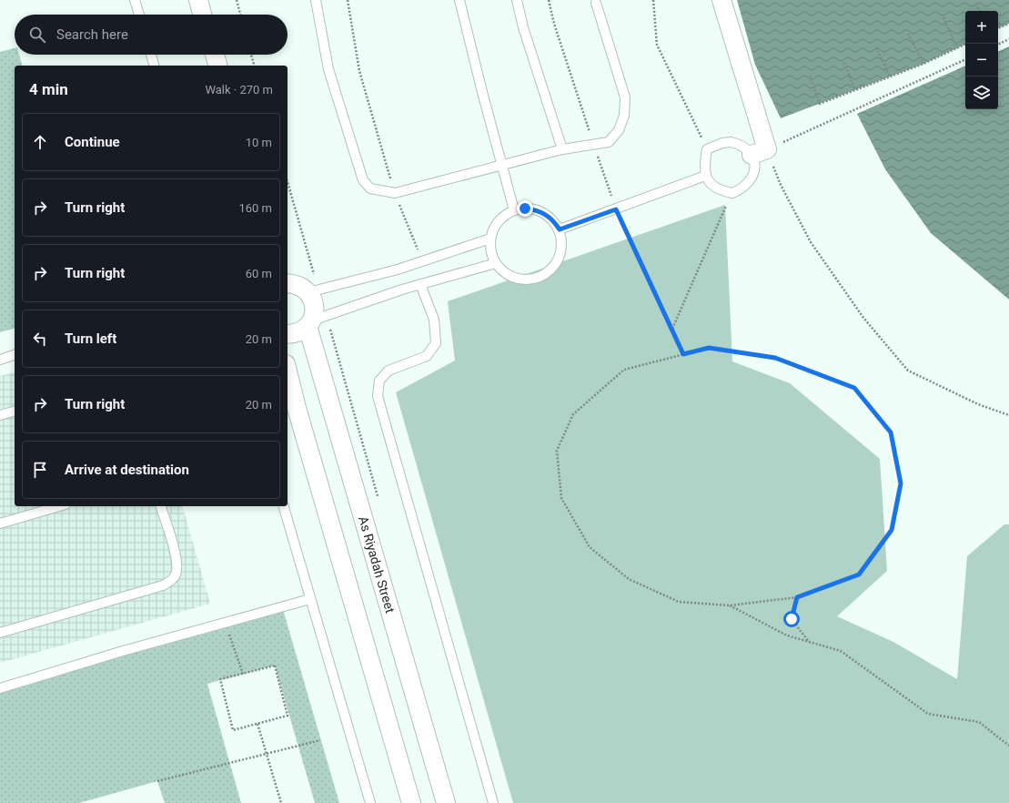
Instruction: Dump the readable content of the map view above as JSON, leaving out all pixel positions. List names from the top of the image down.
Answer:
{
  "streets": {
    "street": ["As Riyadah Street"]
  },
  "page": {
    "map_buttons": ["+", "−"],
    "search": "Search here",
    "heading": ["4 min", "Walk · 270 m"],
    "list": [
      ["Continue", "10 m"],
      ["Turn right", "160 m"],
      ["Turn right", "60 m"],
      ["Turn left", "20 m"],
      ["Turn right", "20 m"],
      "Arrive at destination"
    ]
  }
}
